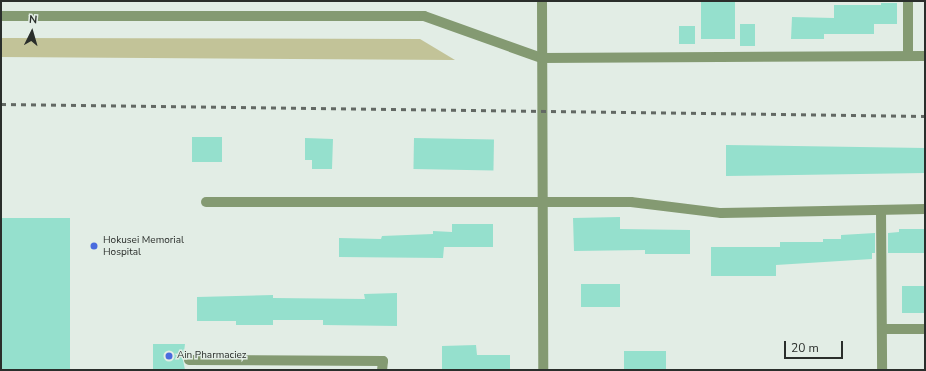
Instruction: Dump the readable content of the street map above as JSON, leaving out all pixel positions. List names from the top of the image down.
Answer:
{
  "places": ["Hokusei Memorial Hospital", "Ain Pharmaciez"],
  "scale_bar": "20 m",
  "north": "top"
}
